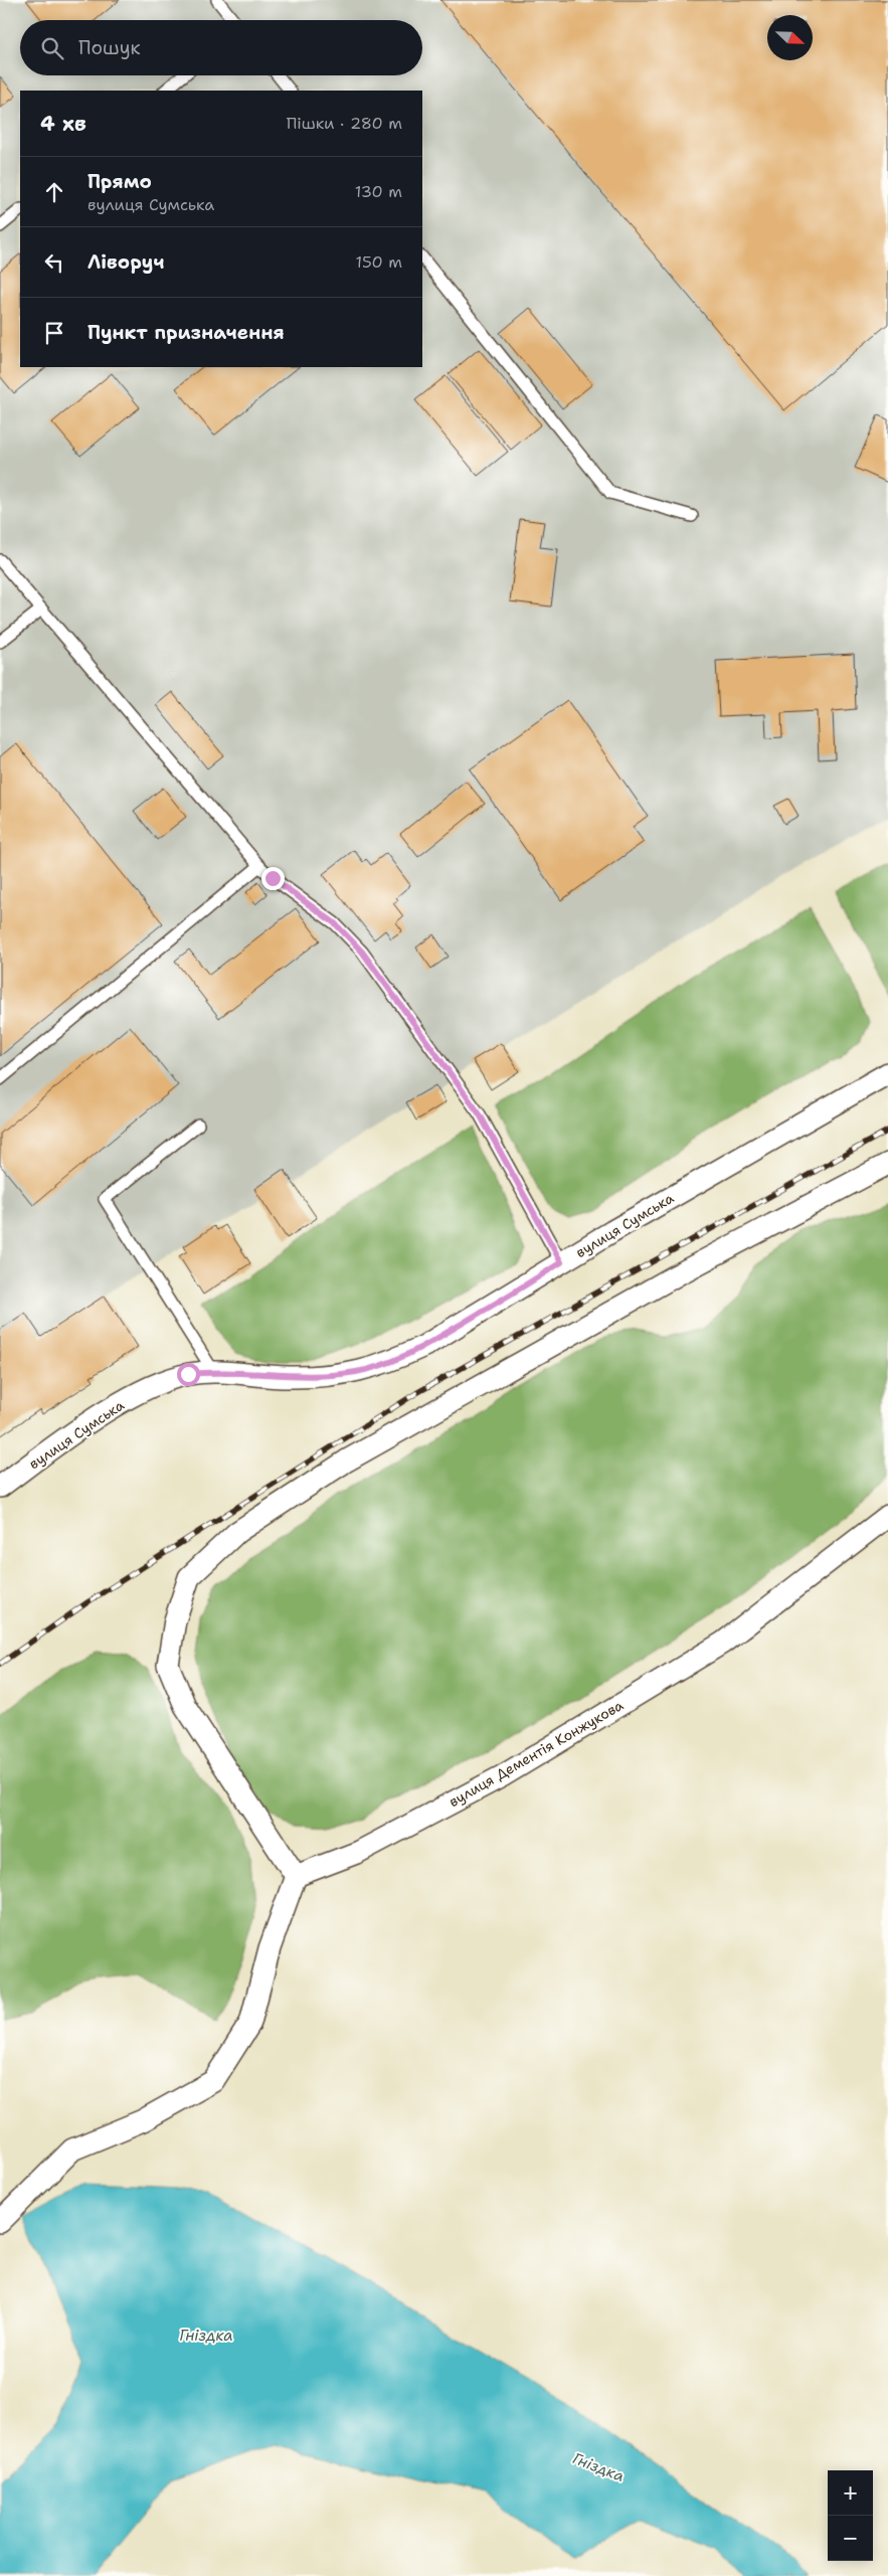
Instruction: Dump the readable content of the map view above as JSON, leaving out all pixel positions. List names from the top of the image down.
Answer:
{
  "streets": {
    "street": ["вулиця Сумська", "вулиця Дементія Конжукова"]
  },
  "water": ["Гніздка"],
  "north": "bottom right",
  "page": {
    "search": "Пошук",
    "heading": ["4 хв", "Пішки · 280 m"],
    "list": [
      ["Прямо", "вулиця Сумська", "130 m"],
      ["Ліворуч", "150 m"],
      "Пункт призначення"
    ],
    "map_buttons": ["+", "−"]
  }
}
